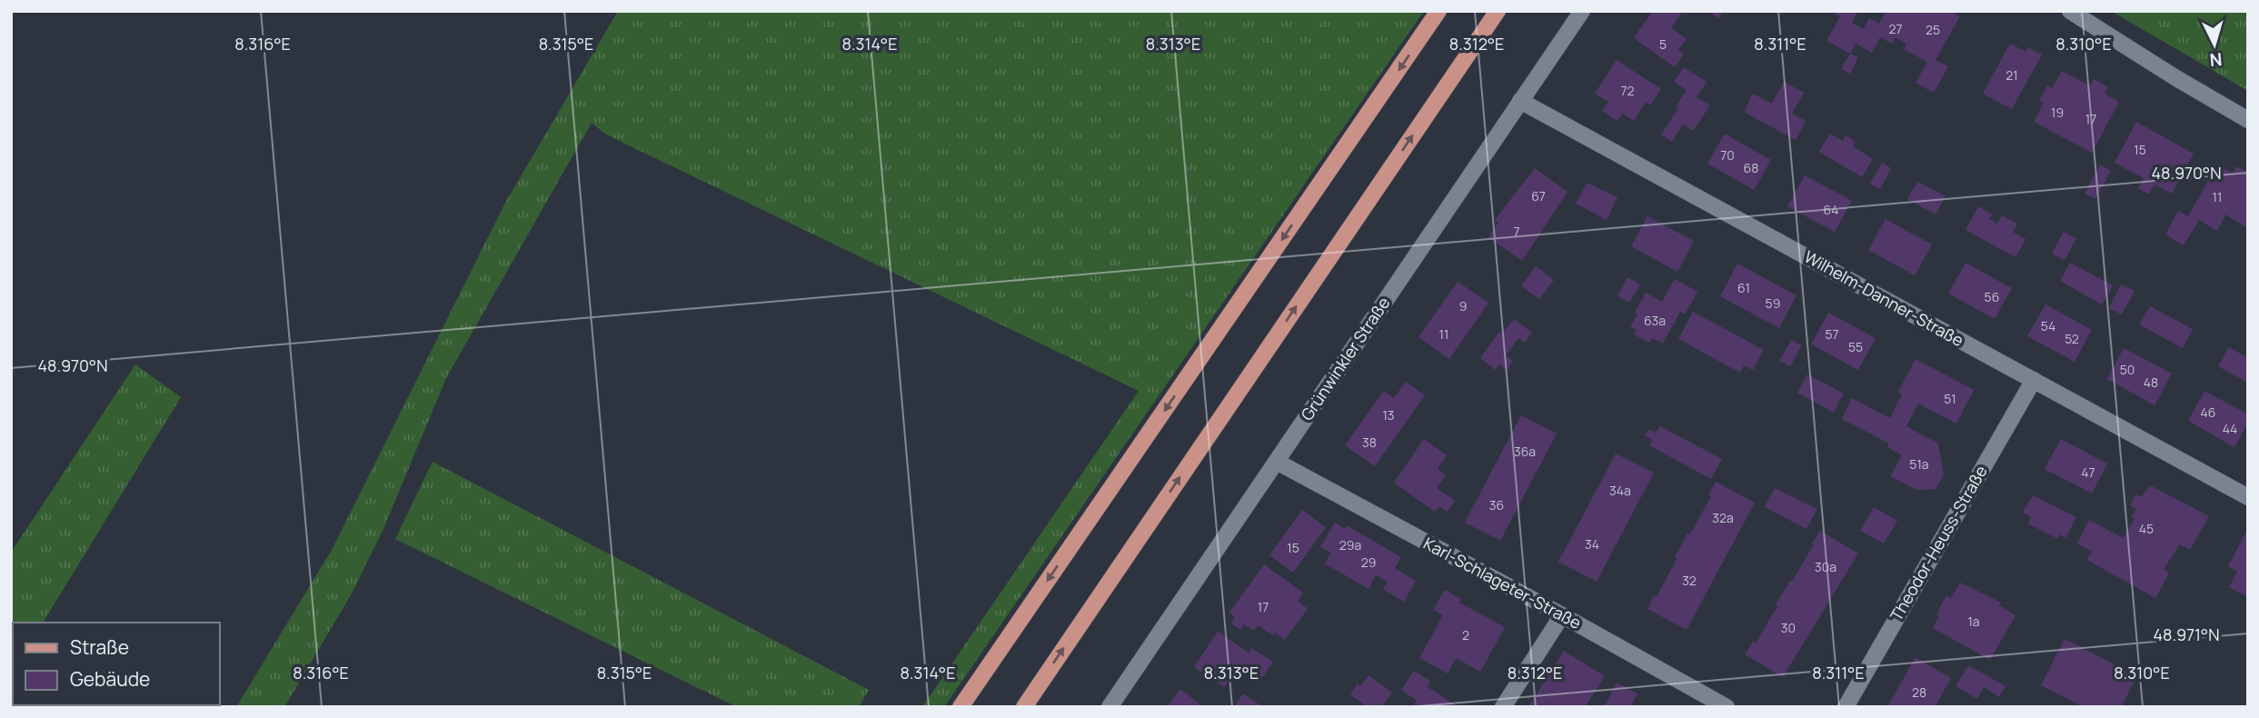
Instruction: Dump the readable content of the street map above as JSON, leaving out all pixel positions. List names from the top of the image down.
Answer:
{
  "streets": {
    "street": [
      "Wilhelm-Danner-Straße",
      "Grünwinkler Straße",
      "Theodor-Heuss-Straße",
      "Karl-Schlageter-Straße"
    ]
  },
  "crossings": [
    ["Wilhelm-Danner-Straße", "Grünwinkler Straße"],
    ["Wilhelm-Danner-Straße", "Theodor-Heuss-Straße"],
    ["Grünwinkler Straße", "Karl-Schlageter-Straße"]
  ],
  "house_numbers": [
    "27",
    "25",
    "5",
    "21",
    "72",
    "19",
    "17",
    "15",
    "70",
    "68",
    "67",
    "11",
    "64",
    "7",
    "61",
    "56",
    "59",
    "9",
    "63a",
    "54",
    "11",
    "57",
    "52",
    "55",
    "50",
    "48",
    "51",
    "46",
    "13",
    "44",
    "38",
    "36a",
    "51a",
    "47",
    "34a",
    "36",
    "32a",
    "45",
    "34",
    "29a",
    "15",
    "29",
    "30a",
    "32",
    "17",
    "1a",
    "30",
    "2",
    "28"
  ],
  "legend": ["Straße", "Gebäude"],
  "north": "bottom",
  "coordinates": [
    "8.316°E",
    "8.315°E",
    "8.314°E",
    "8.313°E",
    "8.312°E",
    "8.311°E",
    "8.310°E",
    "48.970°N",
    "48.971°N"
  ]
}
